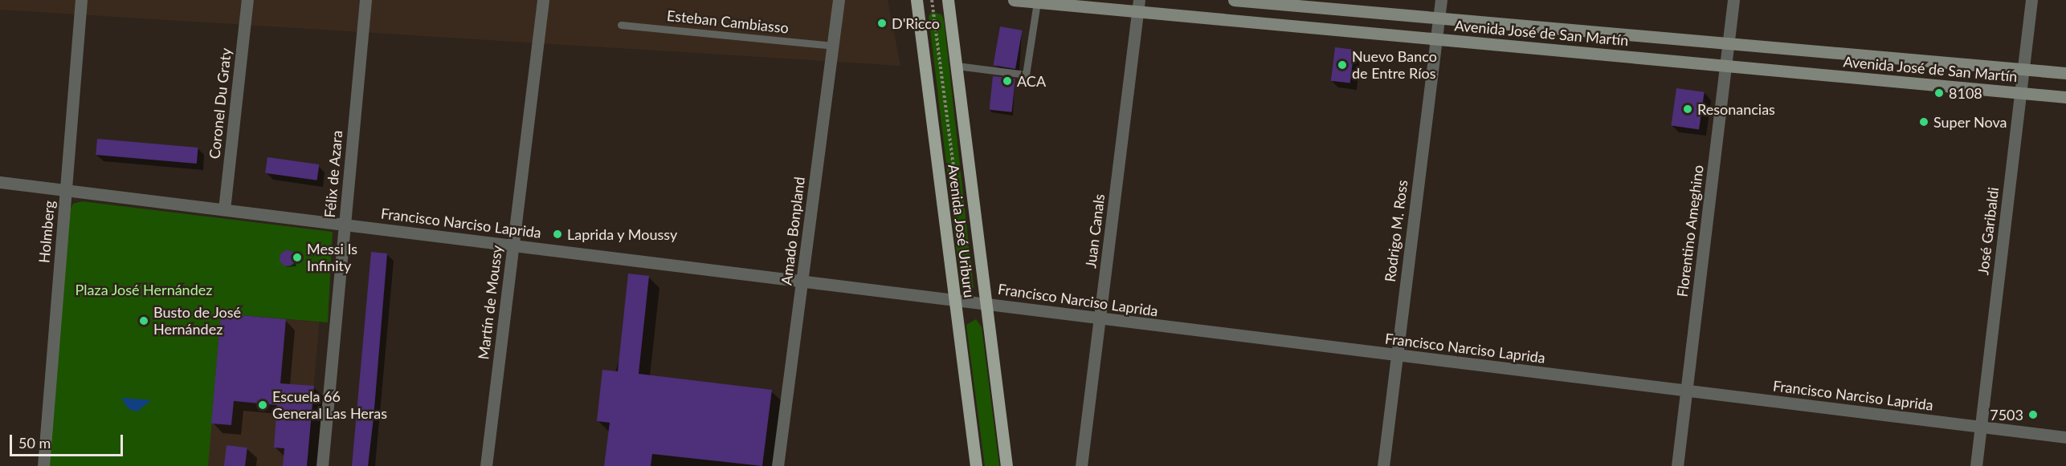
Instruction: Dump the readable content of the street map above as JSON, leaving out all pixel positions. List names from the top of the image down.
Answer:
{
  "streets": {
    "main road": ["Avenida José de San Martín", "Avenida José Uriburu"],
    "street": [
      "Coronel Du Graty",
      "Félix de Azara",
      "Francisco Narciso Laprida",
      "Amado Bonpland",
      "Juan Canals",
      "Rodrigo M. Ross",
      "Florentino Ameghino",
      "José Garibaldi",
      "Holmberg",
      "Martín de Moussy"
    ],
    "lane": ["Esteban Cambiasso"]
  },
  "crossings": [
    ["Esteban Cambiasso", "Amado Bonpland"],
    ["Avenida José de San Martín", "Juan Canals"],
    ["Avenida José de San Martín", "Rodrigo M. Ross"],
    ["Avenida José de San Martín", "Florentino Ameghino"],
    ["Avenida José de San Martín", "José Garibaldi"],
    ["Coronel Du Graty", "Francisco Narciso Laprida"],
    ["Félix de Azara", "Francisco Narciso Laprida"],
    ["Francisco Narciso Laprida", "Amado Bonpland"],
    ["Francisco Narciso Laprida", "Avenida José Uriburu"],
    ["Francisco Narciso Laprida", "Juan Canals"],
    ["Francisco Narciso Laprida", "Rodrigo M. Ross"],
    ["Francisco Narciso Laprida", "Florentino Ameghino"],
    ["Francisco Narciso Laprida", "José Garibaldi"],
    ["Francisco Narciso Laprida", "Holmberg"],
    ["Francisco Narciso Laprida", "Martín de Moussy"]
  ],
  "parks": ["Plaza José Hernández"],
  "places": [
    "D'Ricco",
    "Nuevo Banco de Entre Ríos",
    "ACA",
    "8108",
    "Resonancias",
    "Super Nova",
    "Laprida y Moussy",
    "Messi Is Infinity",
    "Busto de José Hernández",
    "Escuela 66 General Las Heras",
    "7503"
  ],
  "scale_bar": "50 m"
}
